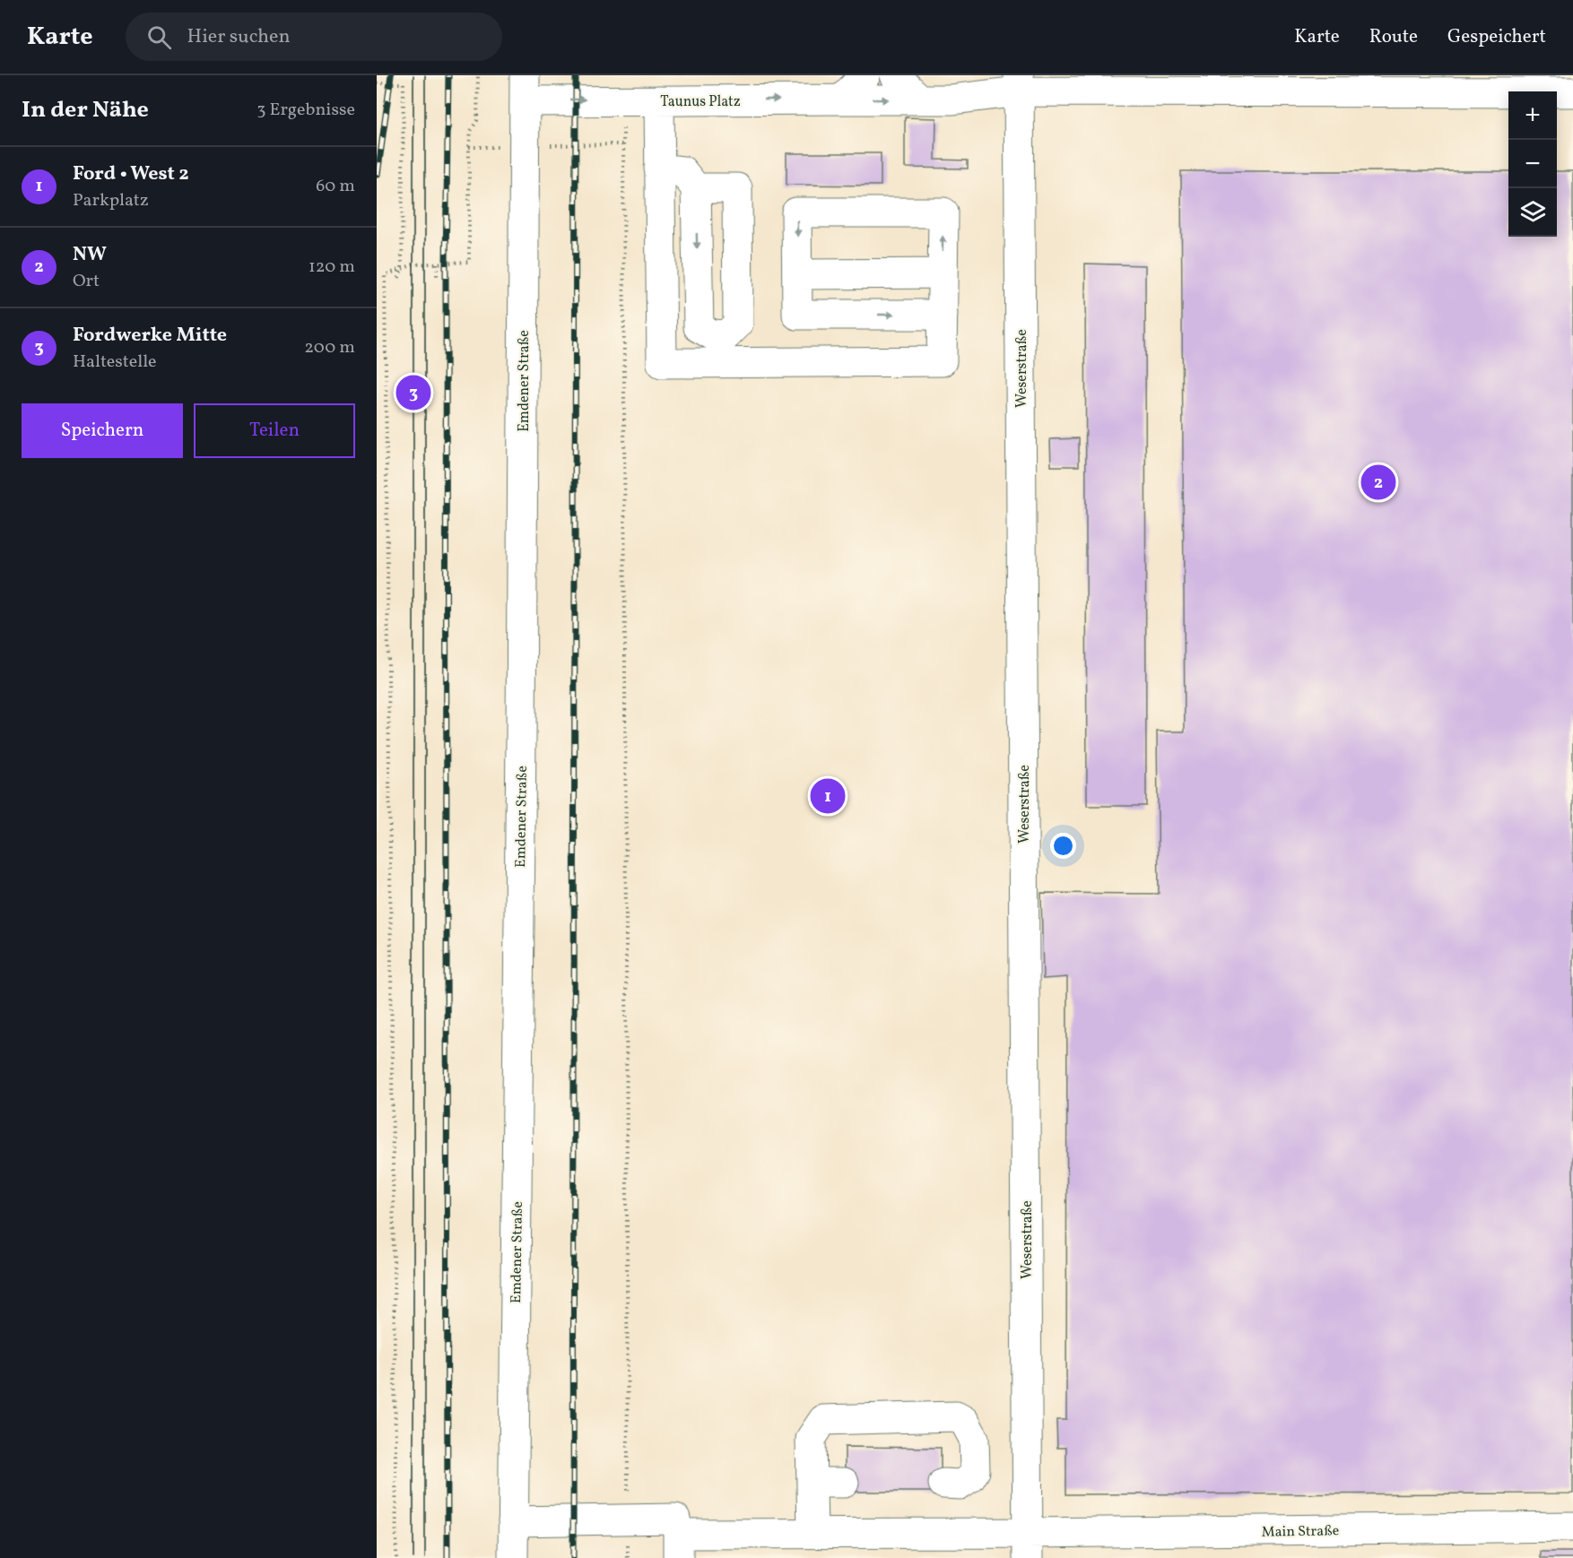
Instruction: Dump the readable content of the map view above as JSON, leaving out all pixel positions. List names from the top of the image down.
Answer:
{
  "streets": {
    "street": [
      "Taunus Platz",
      "Weserstraße",
      "Emdener Straße",
      "Main Straße"
    ]
  },
  "crossings": [
    ["Taunus Platz", "Weserstraße"],
    ["Taunus Platz", "Emdener Straße"],
    ["Weserstraße", "Main Straße"]
  ],
  "page": {
    "header": "Karte",
    "search": "Hier suchen",
    "nav": ["Karte", "Route", "Gespeichert"],
    "heading": ["In der Nähe", "3 Ergebnisse"],
    "map_buttons": ["+", "−"],
    "list": [
      {
        "mark": "1",
        "name": "Ford • West 2",
        "note": "Parkplatz",
        "value": "60 m"
      },
      {
        "mark": "2",
        "name": "NW",
        "note": "Ort",
        "value": "120 m"
      },
      {
        "mark": "3",
        "name": "Fordwerke Mitte",
        "note": "Haltestelle",
        "value": "200 m"
      }
    ],
    "pins": ["3", "2", "1"],
    "buttons": ["Speichern", "Teilen"]
  }
}
